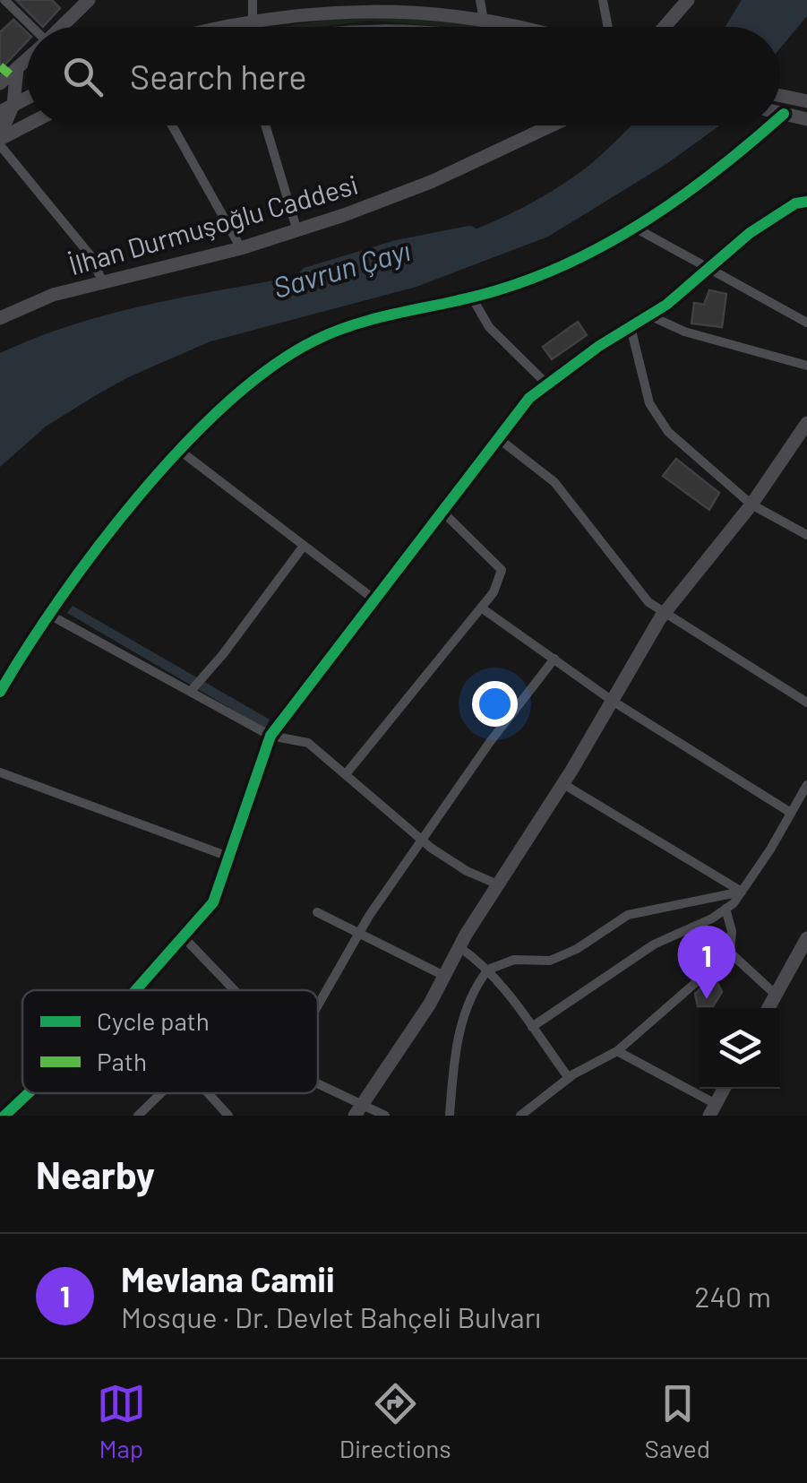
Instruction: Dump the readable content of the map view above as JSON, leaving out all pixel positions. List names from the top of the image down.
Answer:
{
  "streets": {
    "street": ["İlhan Durmuşoğlu Caddesi"]
  },
  "water": ["Savrun Çayı"],
  "legend": ["Cycle path", "Path"],
  "page": {
    "search": "Search here",
    "pins": "1",
    "heading": "Nearby",
    "list": [
      {
        "mark": "1",
        "name": "Mevlana Camii",
        "note": "Mosque · Dr. Devlet Bahçeli Bulvarı",
        "value": "240 m"
      }
    ],
    "nav": ["Map", "Directions", "Saved"]
  }
}
